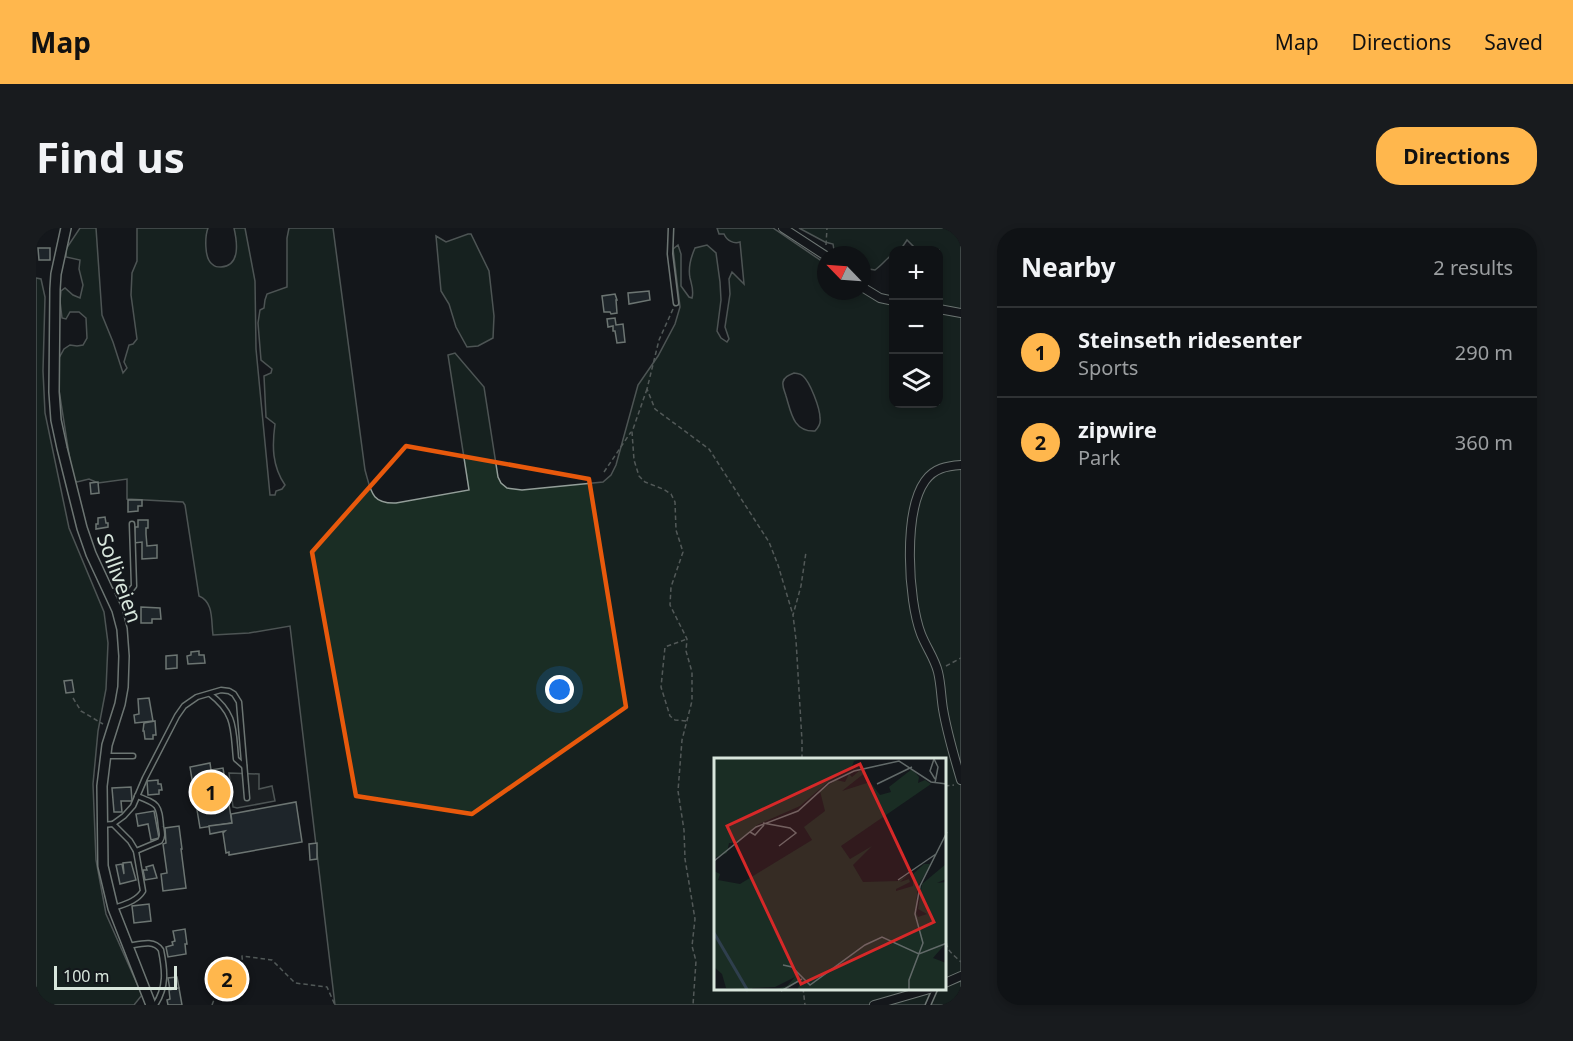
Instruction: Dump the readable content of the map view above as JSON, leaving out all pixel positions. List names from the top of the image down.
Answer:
{
  "streets": {
    "street": ["Solliveien"]
  },
  "scale_bar": "100 m",
  "north": "top left",
  "page": {
    "header": "Map",
    "nav": ["Map", "Directions", "Saved"],
    "buttons": "Directions",
    "title": "Find us",
    "heading": ["Nearby", "2 results"],
    "map_buttons": ["+", "−"],
    "list": [
      {
        "mark": "1",
        "name": "Steinseth ridesenter",
        "note": "Sports",
        "value": "290 m"
      },
      {
        "mark": "2",
        "name": "zipwire",
        "note": "Park",
        "value": "360 m"
      }
    ],
    "pins": ["1", "2"],
    "scale": "100 m"
  }
}
